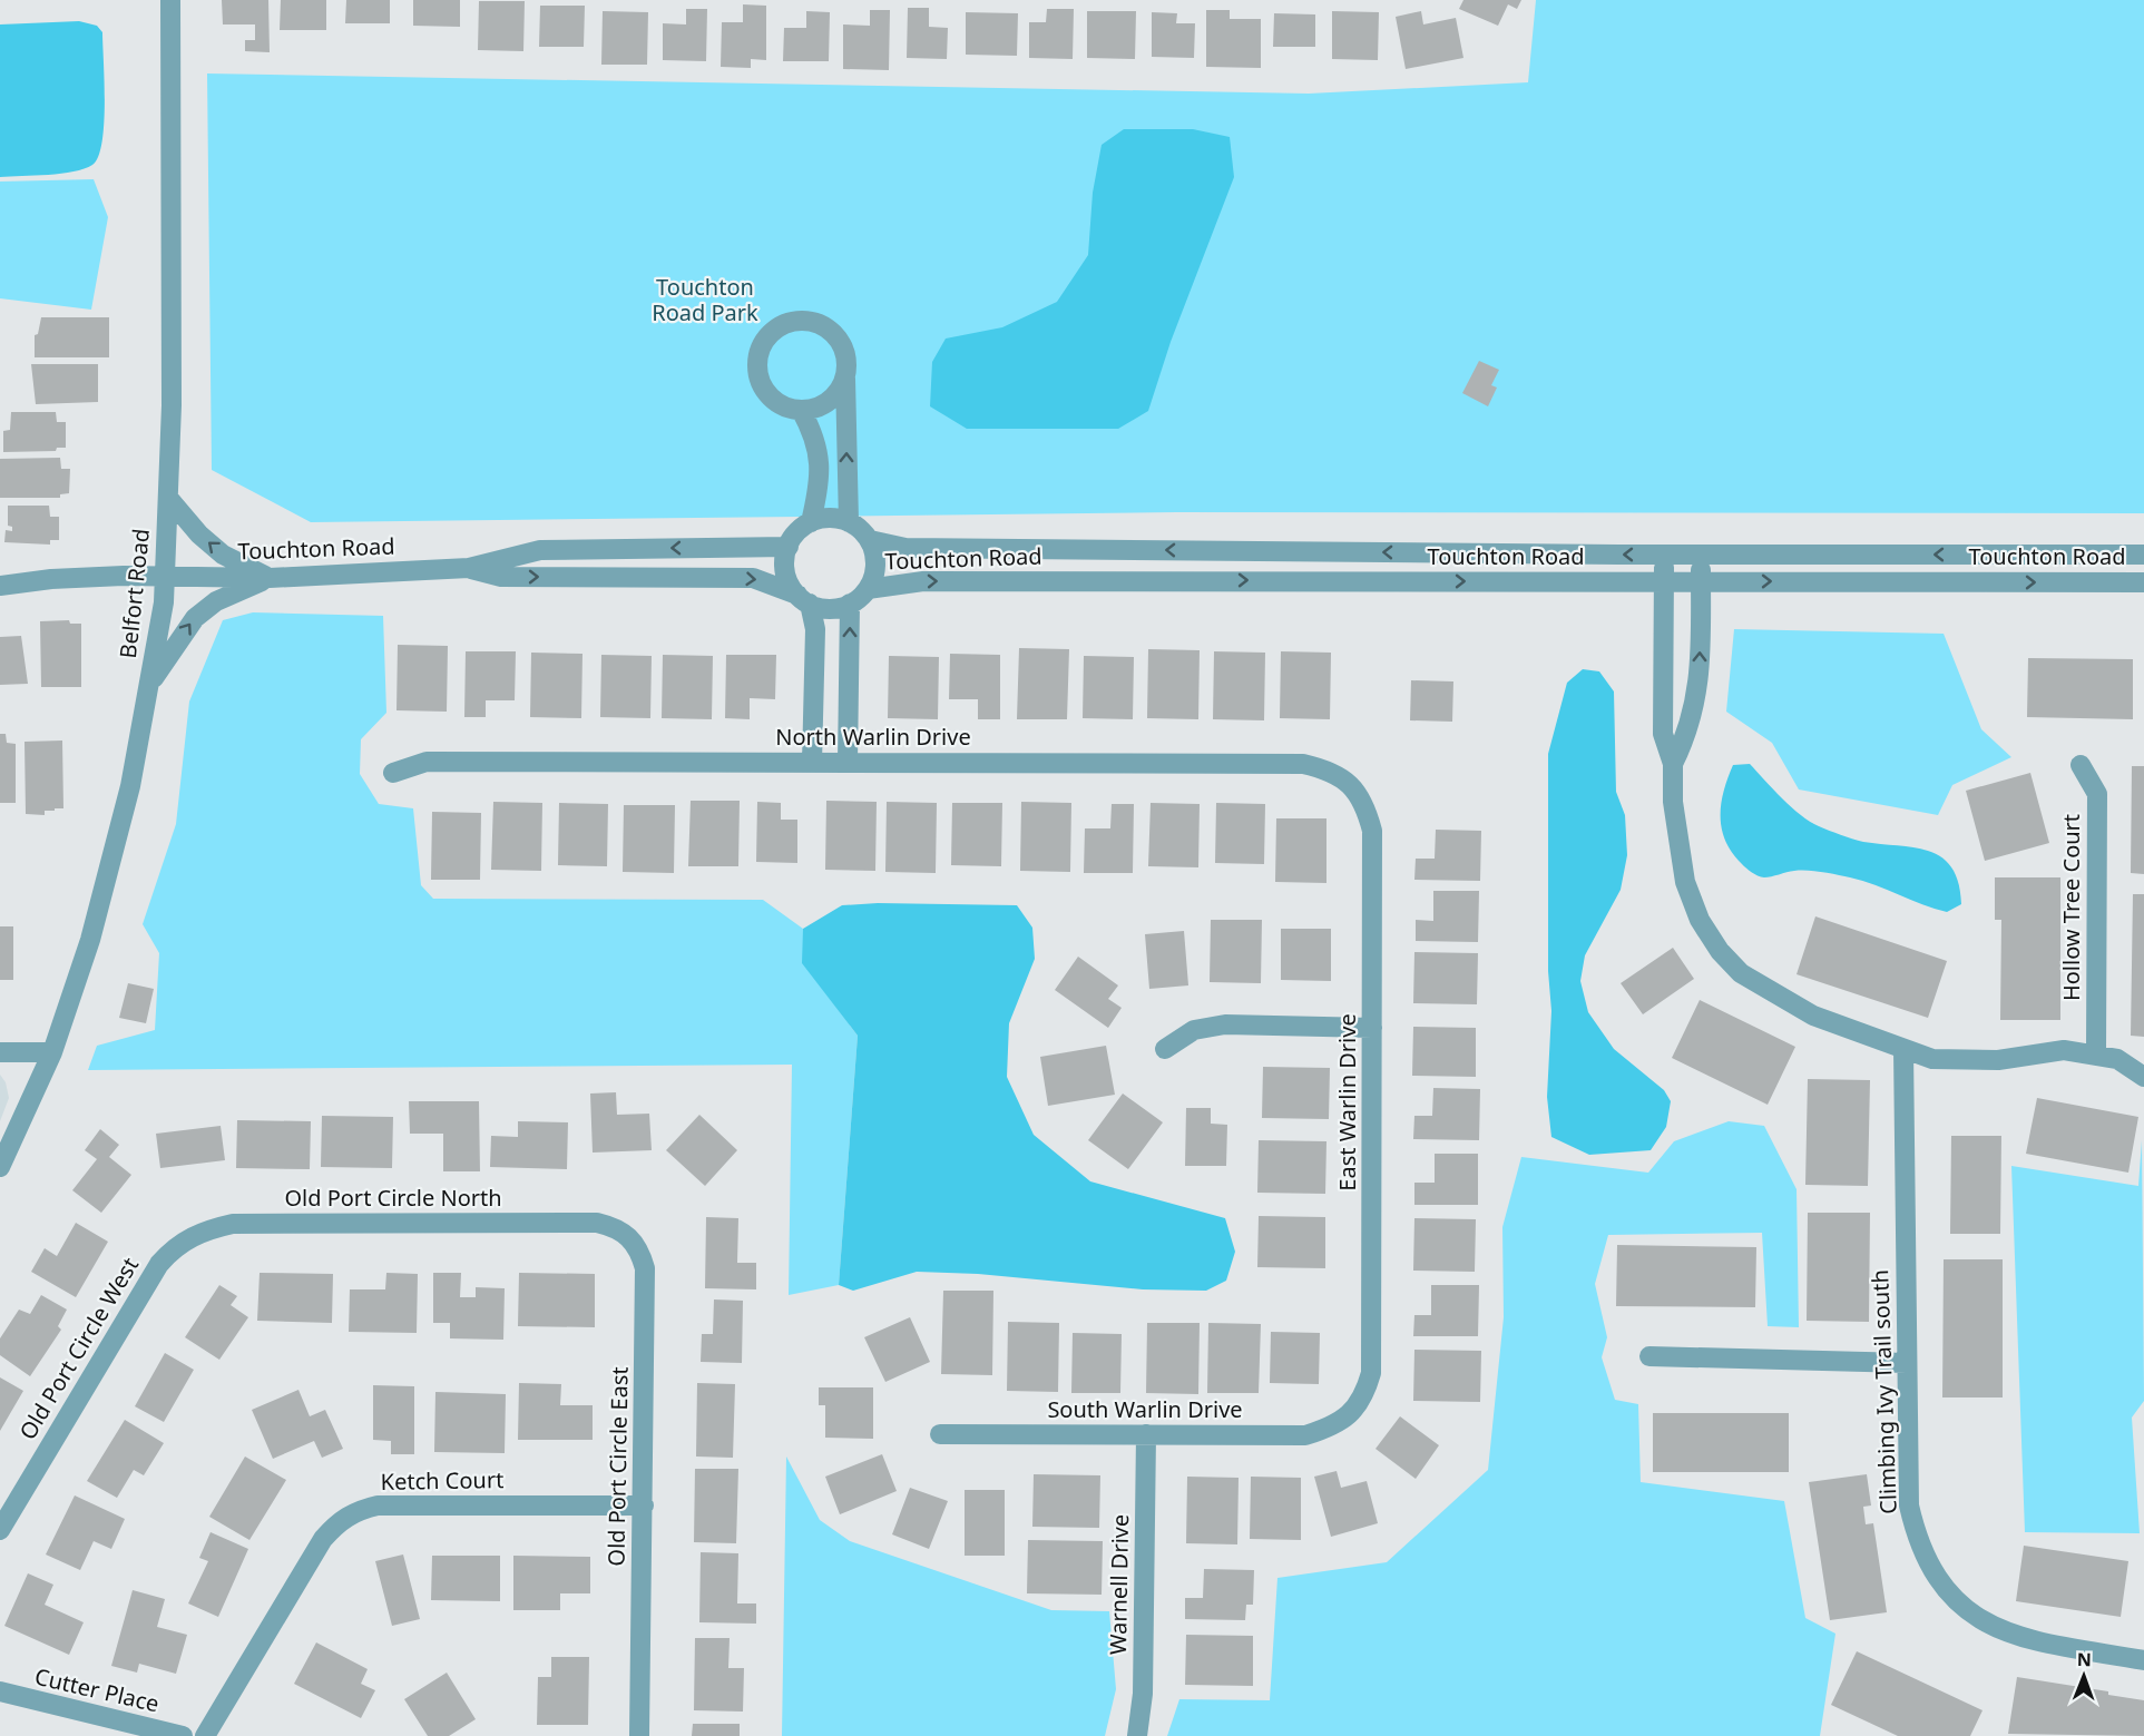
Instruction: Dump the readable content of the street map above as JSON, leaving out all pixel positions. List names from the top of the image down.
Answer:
{
  "streets": {
    "street": [
      "Touchton Road",
      "Belfort Road",
      "North Warlin Drive",
      "Hollow Tree Court",
      "East Warlin Drive",
      "Old Port Circle North",
      "Old Port Circle West",
      "Climbing Ivy Trail south",
      "South Warlin Drive",
      "Old Port Circle East",
      "Ketch Court",
      "Warnell Drive",
      "Cutter Place"
    ]
  },
  "crossings": [
    ["Touchton Road", "Belfort Road"],
    ["North Warlin Drive", "East Warlin Drive"],
    ["East Warlin Drive", "South Warlin Drive"],
    ["Old Port Circle North", "Old Port Circle West"],
    ["Old Port Circle North", "Old Port Circle East"],
    ["South Warlin Drive", "Warnell Drive"],
    ["Old Port Circle East", "Ketch Court"]
  ],
  "parks": ["Touchton Road Park"],
  "north": "top"
}
